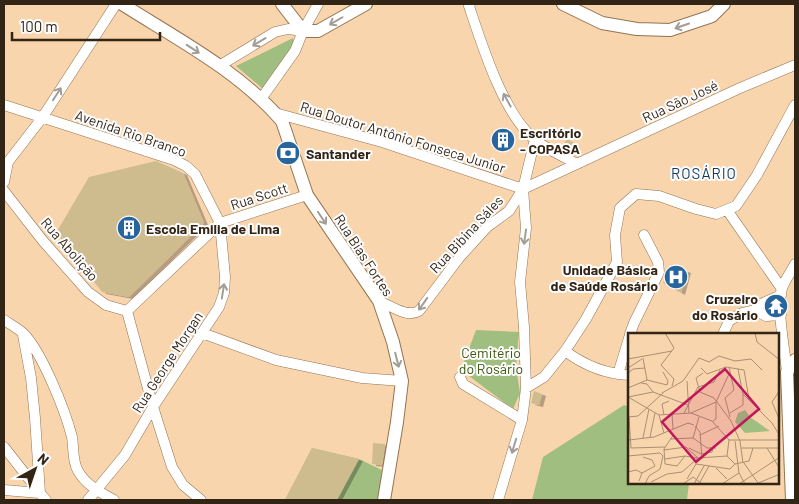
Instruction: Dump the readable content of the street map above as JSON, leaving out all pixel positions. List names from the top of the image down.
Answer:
{
  "streets": {
    "street": [
      "Rua São José",
      "Avenida Rio Branco",
      "Rua Doutor Antônio Fonseca Junior",
      "Rua Scott",
      "Rua Bibina Sáles",
      "Rua Abolição",
      "Rua Bias Fortes",
      "Rua George Morgan"
    ]
  },
  "crossings": [
    ["Rua São José", "Rua Doutor Antônio Fonseca Junior"],
    ["Rua São José", "Rua Bibina Sáles"],
    ["Avenida Rio Branco", "Rua Scott"],
    ["Avenida Rio Branco", "Rua George Morgan"],
    ["Rua Doutor Antônio Fonseca Junior", "Rua Bibina Sáles"],
    ["Rua Doutor Antônio Fonseca Junior", "Rua Bias Fortes"],
    ["Rua Scott", "Rua Bias Fortes"],
    ["Rua Scott", "Rua George Morgan"],
    ["Rua Bibina Sáles", "Rua Bias Fortes"]
  ],
  "one_way": ["Rua Bibina Sáles", "Rua Bias Fortes"],
  "districts": ["ROSÁRIO"],
  "parks": ["Cemitério do Rosário"],
  "places": {
    "building": ["Escritório - COPASA", "Escola Emilia de Lima"],
    "bank": ["Santander"],
    "hospital": ["Unidade Básica de Saúde Rosário"],
    "temple": ["Cruzeiro do Rosário"]
  },
  "scale_bar": "100 m",
  "north": "top right"
}
